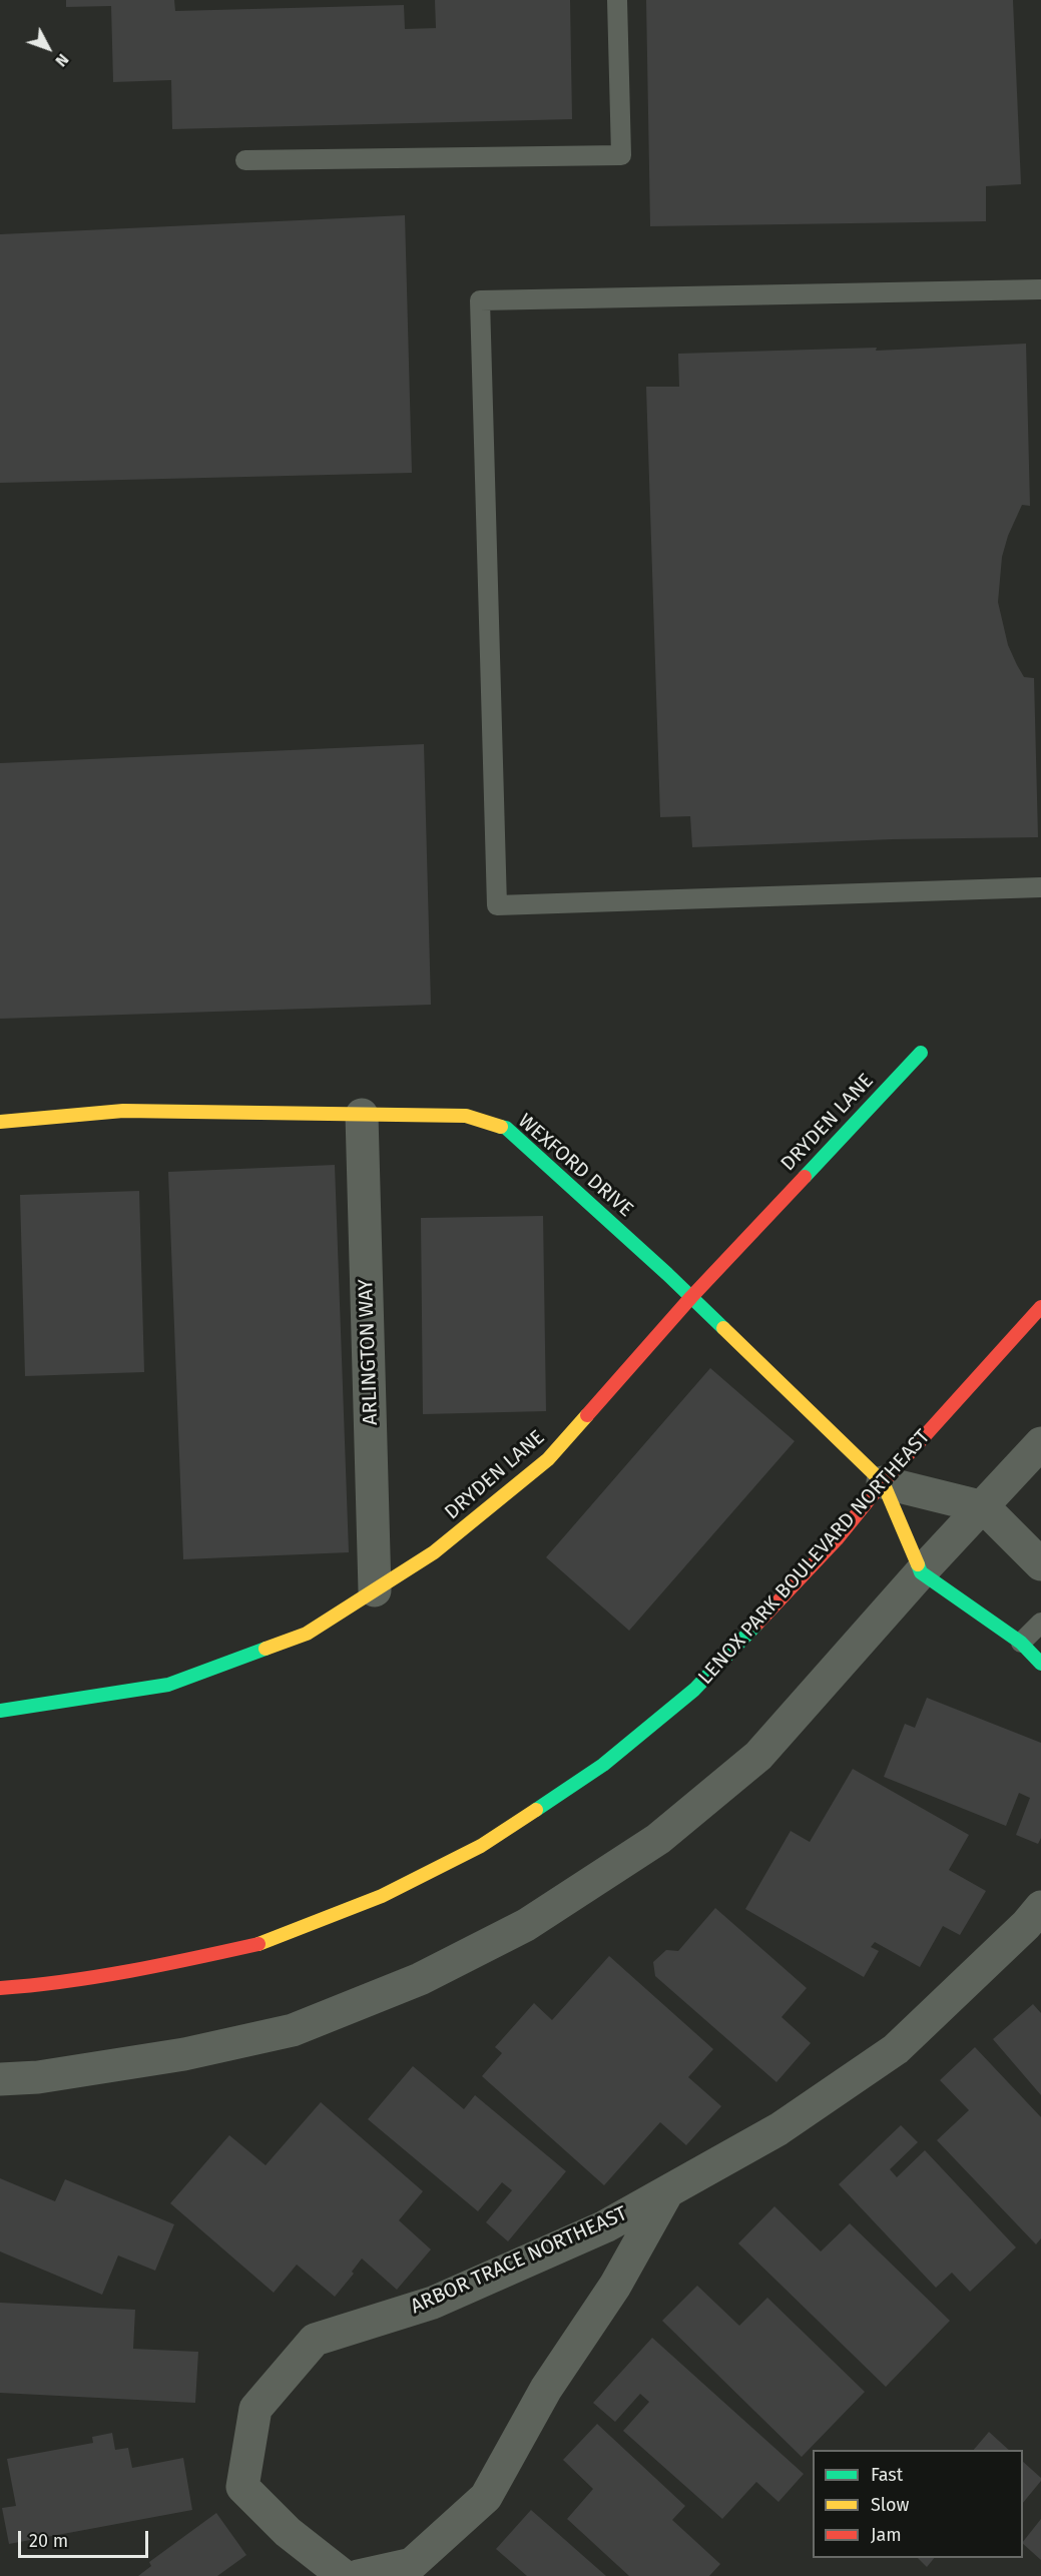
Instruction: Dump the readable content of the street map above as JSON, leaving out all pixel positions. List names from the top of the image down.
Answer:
{
  "streets": {
    "street": [
      "DRYDEN LANE",
      "WEXFORD DRIVE",
      "ARLINGTON WAY",
      "LENOX PARK BOULEVARD NORTHEAST",
      "ARBOR TRACE NORTHEAST"
    ]
  },
  "crossings": [
    ["DRYDEN LANE", "WEXFORD DRIVE"],
    ["DRYDEN LANE", "ARLINGTON WAY"],
    ["WEXFORD DRIVE", "ARLINGTON WAY"],
    ["WEXFORD DRIVE", "LENOX PARK BOULEVARD NORTHEAST"]
  ],
  "legend": ["Fast", "Slow", "Jam"],
  "scale_bar": "20 m",
  "north": "bottom right"
}
